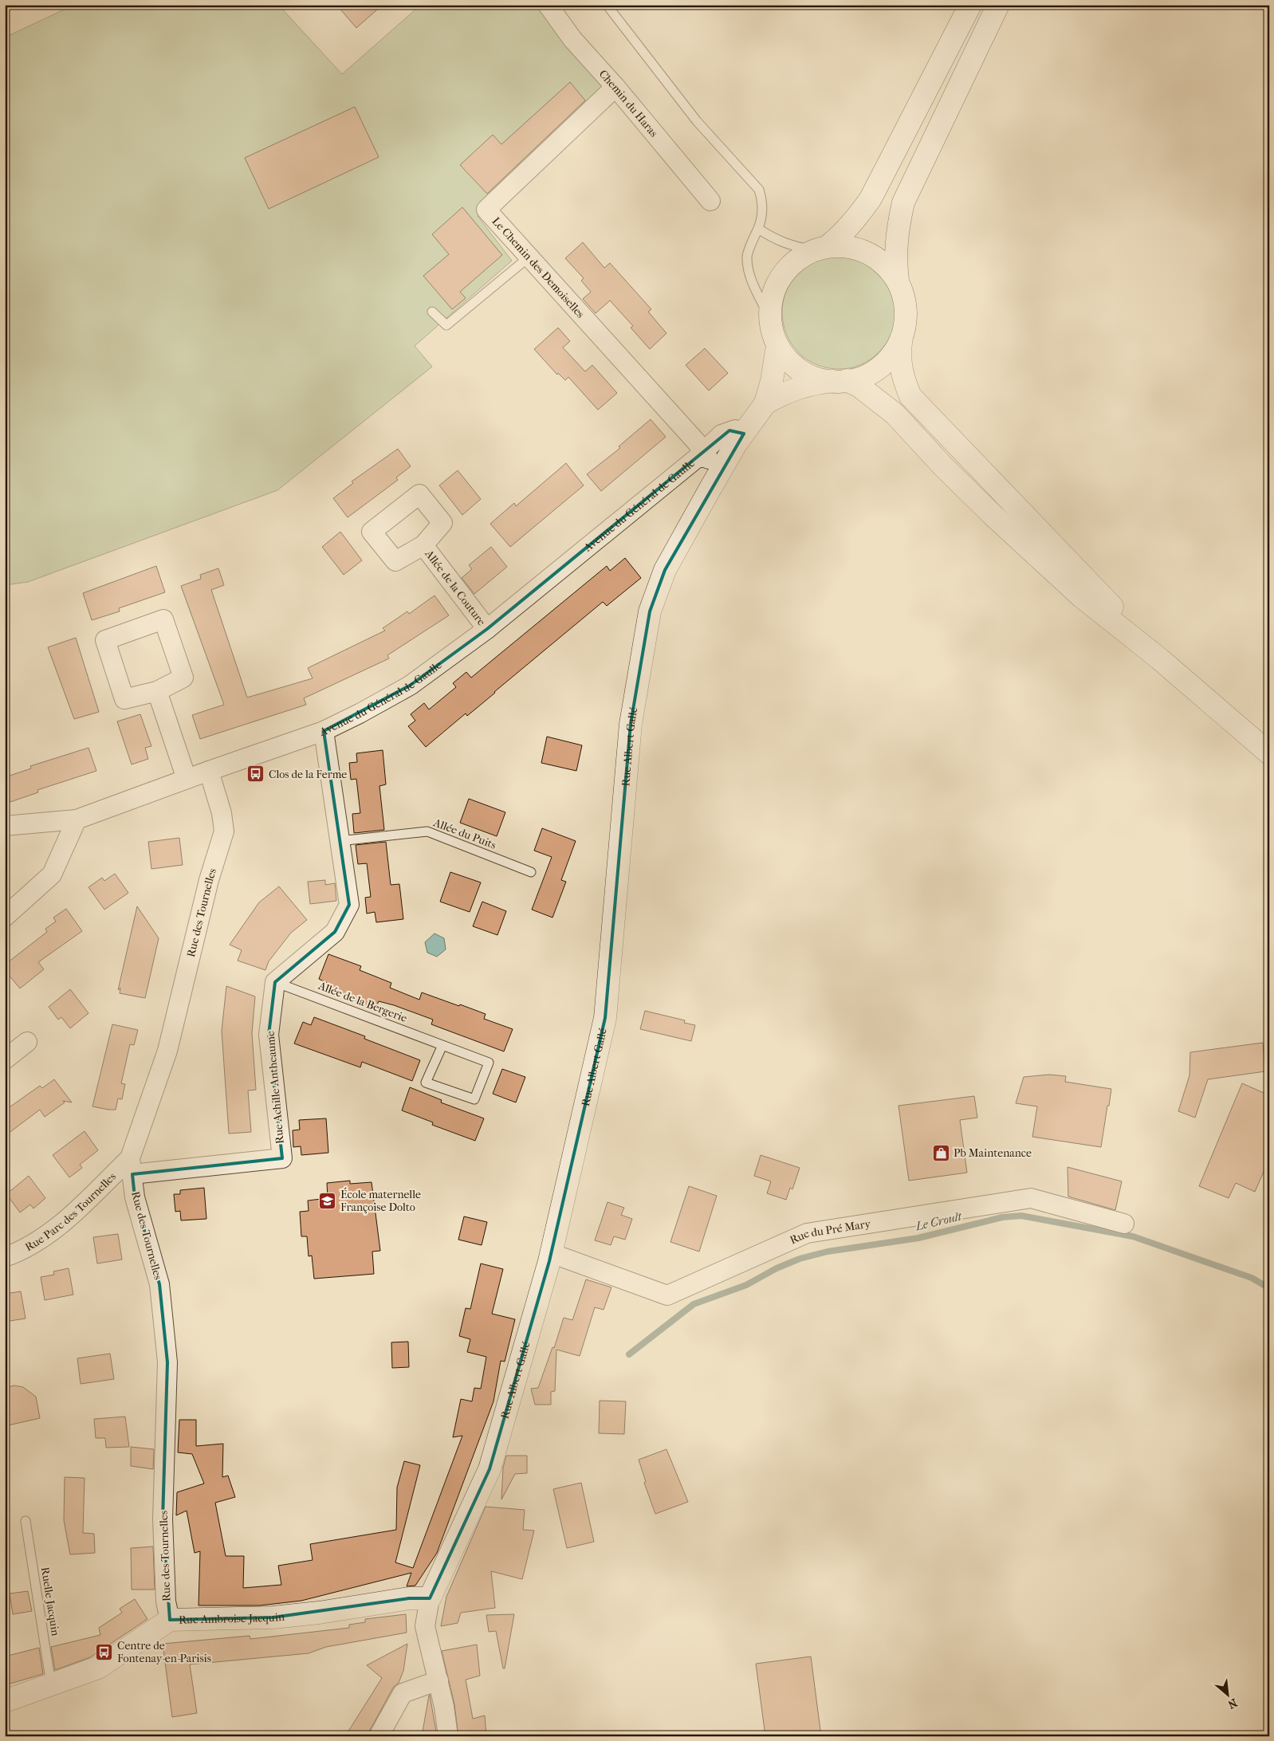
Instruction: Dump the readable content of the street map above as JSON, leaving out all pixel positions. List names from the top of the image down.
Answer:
{
  "streets": {
    "street": [
      "Chemin du Haras",
      "Le Chemin des Demoiselles",
      "Avenue du Général de Gaulle",
      "Allée de la Couture",
      "Rue Albert Gallé",
      "Rue des Tournelles",
      "Rue Achille Antheaume",
      "Rue Parc des Tournelles",
      "Rue du Pré Mary",
      "Rue Ambroise Jacquin"
    ],
    "lane": ["Allée du Puits", "Allée de la Bergerie", "Ruelle Jacquin"]
  },
  "crossings": [
    ["Chemin du Haras", "Le Chemin des Demoiselles"],
    ["Le Chemin des Demoiselles", "Avenue du Général de Gaulle"],
    ["Le Chemin des Demoiselles", "Rue Albert Gallé"],
    ["Avenue du Général de Gaulle", "Allée de la Couture"],
    ["Avenue du Général de Gaulle", "Rue Albert Gallé"],
    ["Avenue du Général de Gaulle", "Rue des Tournelles"],
    ["Rue Albert Gallé", "Rue du Pré Mary"],
    ["Rue Albert Gallé", "Rue Ambroise Jacquin"],
    ["Rue des Tournelles", "Rue Achille Antheaume"],
    ["Rue des Tournelles", "Rue Parc des Tournelles"],
    ["Rue des Tournelles", "Rue Ambroise Jacquin"],
    ["Allée de la Bergerie", "Rue Achille Antheaume"],
    ["Rue Achille Antheaume", "Rue Parc des Tournelles"],
    ["Ruelle Jacquin", "Rue Ambroise Jacquin"]
  ],
  "water": ["Le Croult"],
  "places": {
    "bus stop": ["Clos de la Ferme", "Centre de Fontenay-en-Parisis"],
    "shop": ["Pb Maintenance"],
    "school or university": ["École maternelle Françoise Dolto"]
  },
  "north": "bottom right"
}
